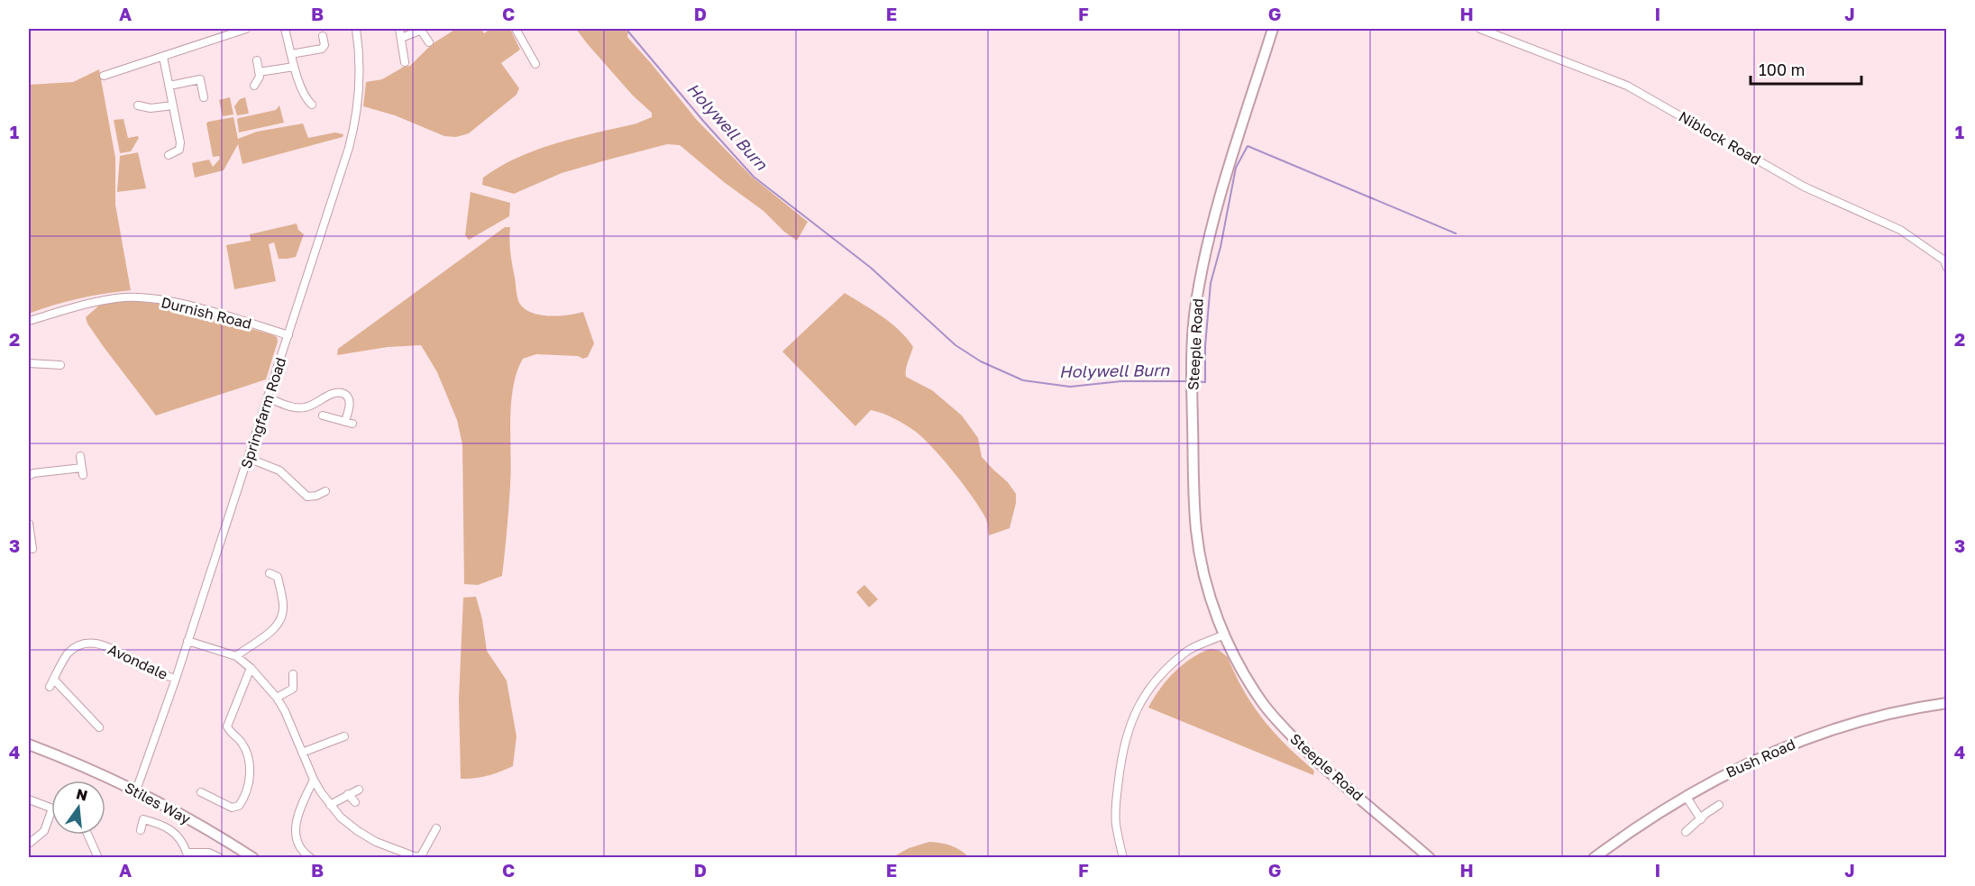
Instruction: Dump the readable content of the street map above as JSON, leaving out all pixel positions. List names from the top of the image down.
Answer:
{
  "streets": {
    "street": [
      "Niblock Road",
      "Durnish Road",
      "Steeple Road",
      "Springfarm Road",
      "Avondale",
      "Bush Road",
      "Stiles Way"
    ]
  },
  "crossings": [
    ["Durnish Road", "Springfarm Road"],
    ["Springfarm Road", "Avondale"],
    ["Springfarm Road", "Stiles Way"]
  ],
  "water": ["Holywell Burn"],
  "scale_bar": "100 m",
  "north": "top",
  "grid": {
    "columns": [
      "A",
      "B",
      "C",
      "D",
      "E",
      "F",
      "G",
      "H",
      "I",
      "J"
    ],
    "rows": [
      "1",
      "2",
      "3",
      "4"
    ]
  }
}
